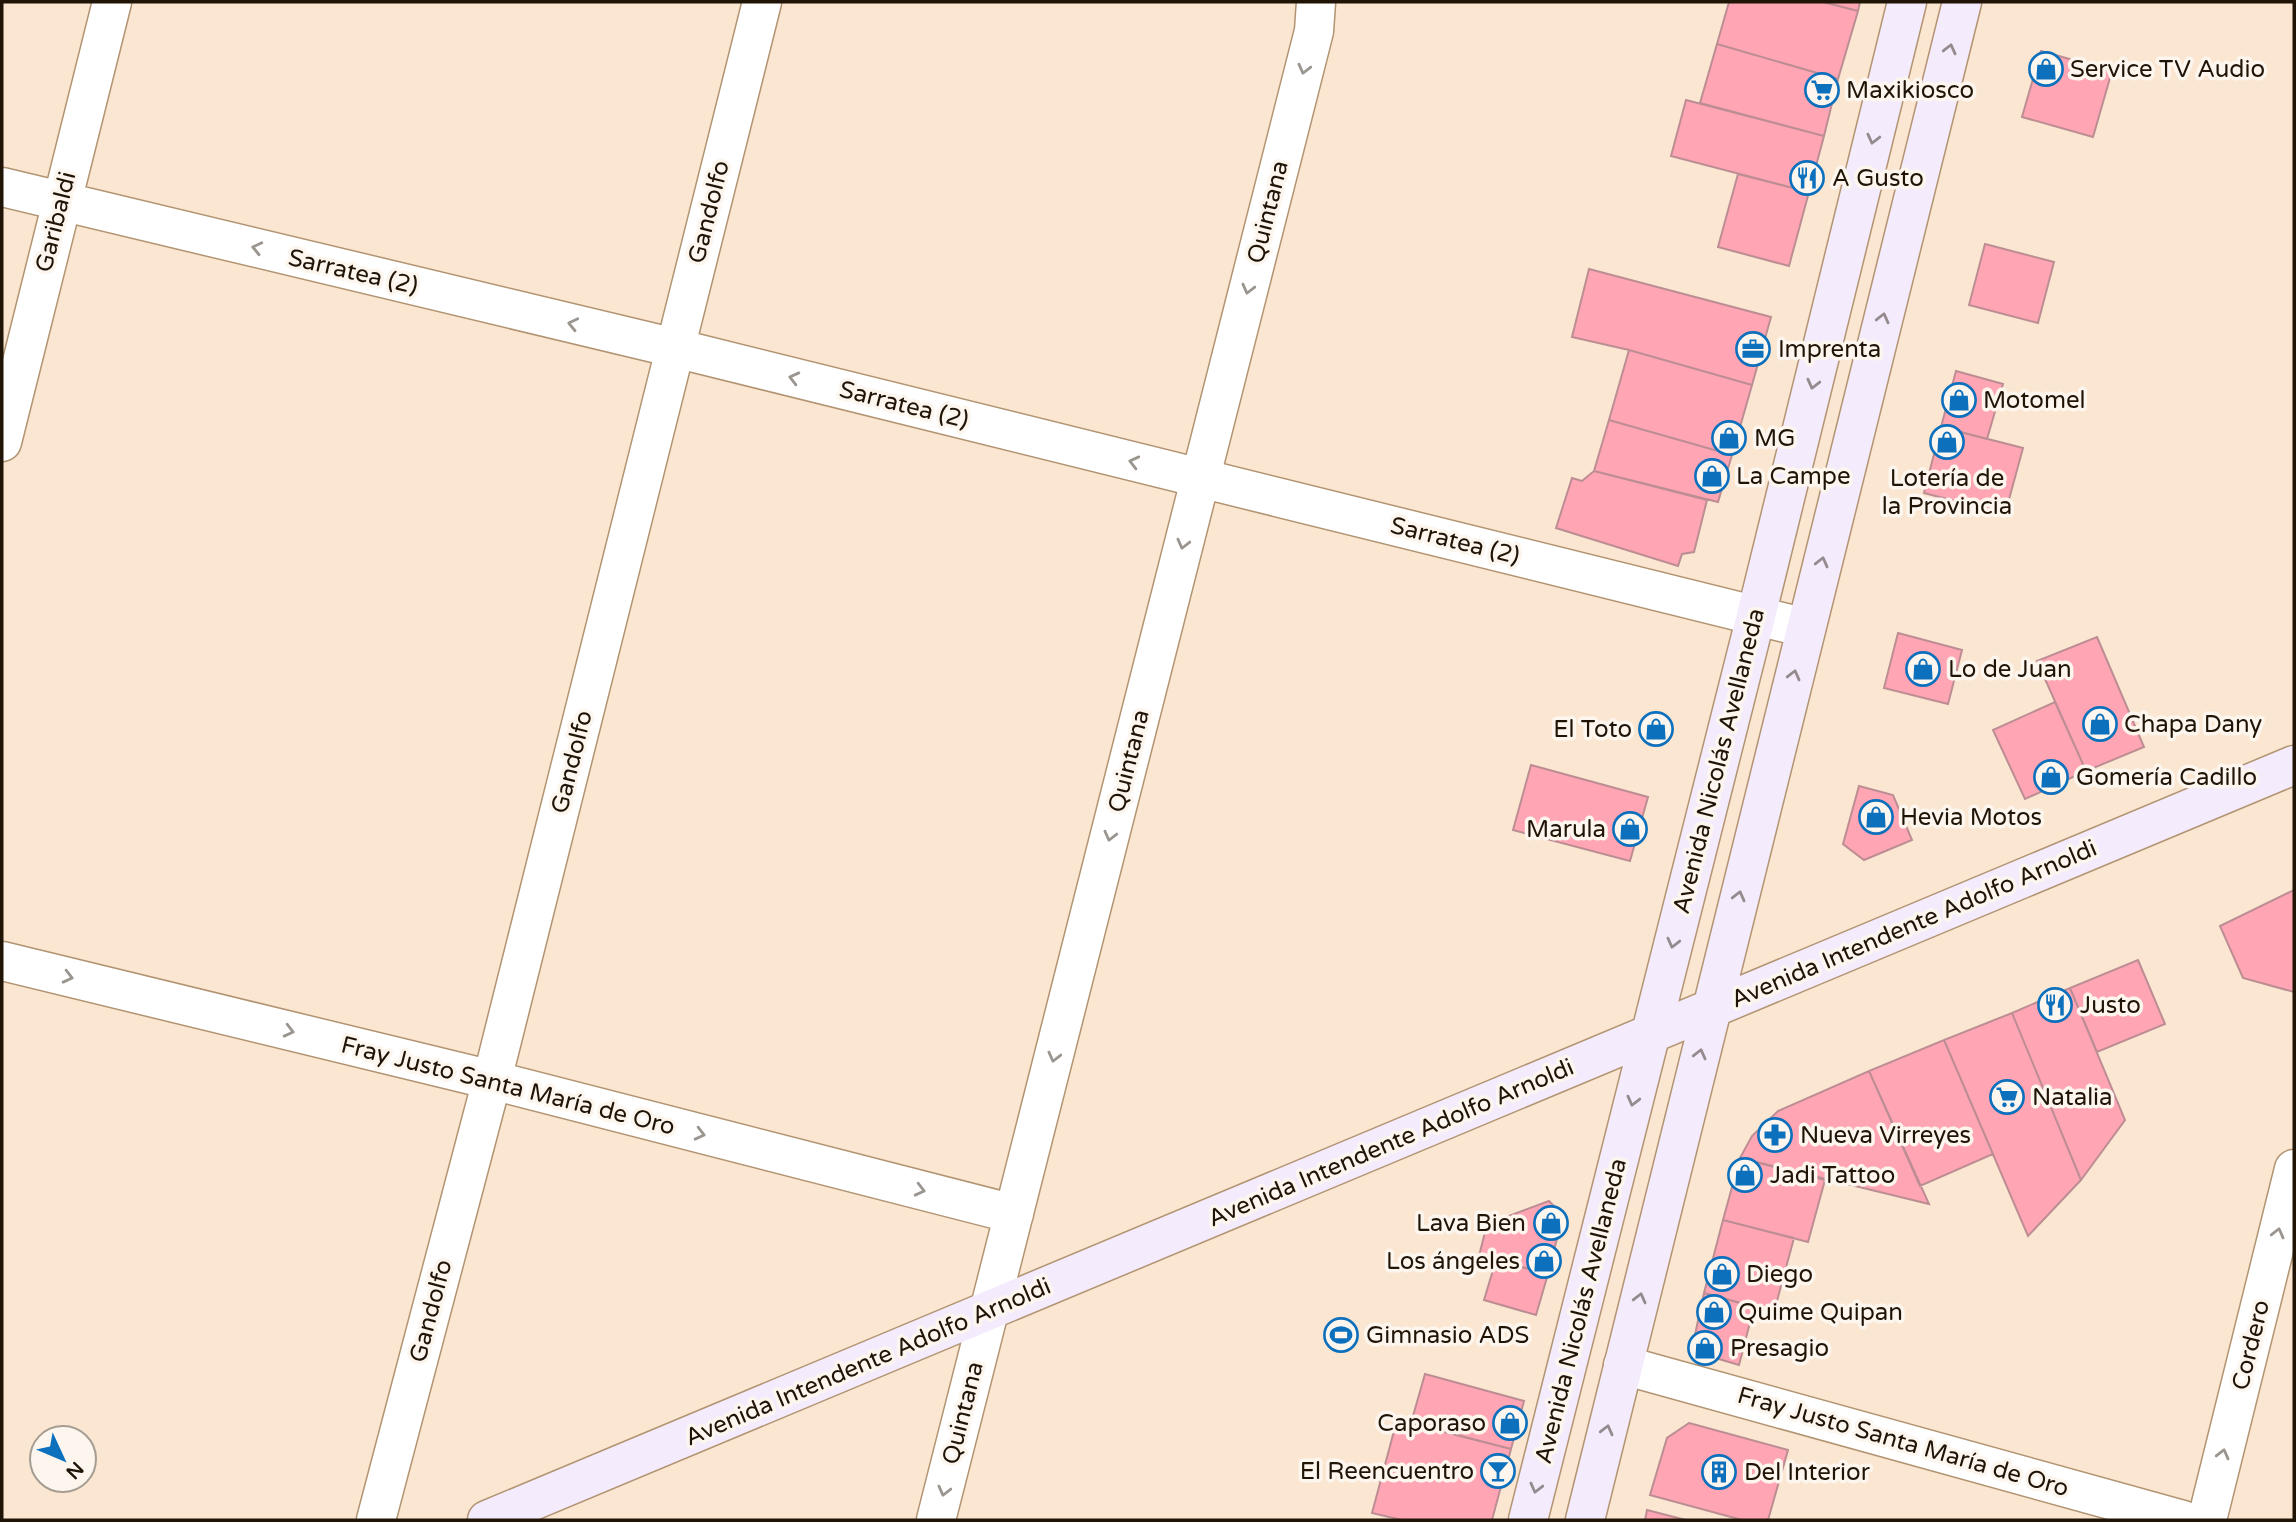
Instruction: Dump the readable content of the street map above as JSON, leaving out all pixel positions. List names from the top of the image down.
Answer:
{
  "streets": {
    "main road": ["Avenida Nicolás Avellaneda", "Avenida Intendente Adolfo Arnoldi"],
    "street": [
      "Gandolfo",
      "Quintana",
      "Garibaldi",
      "Sarratea (2)",
      "Fray Justo Santa María de Oro",
      "Cordero"
    ]
  },
  "crossings": [
    ["Gandolfo", "Sarratea (2)"],
    ["Gandolfo", "Fray Justo Santa María de Oro"],
    ["Quintana", "Sarratea (2)"],
    ["Quintana", "Avenida Intendente Adolfo Arnoldi"],
    ["Quintana", "Fray Justo Santa María de Oro"],
    ["Garibaldi", "Sarratea (2)"],
    ["Sarratea (2)", "Avenida Nicolás Avellaneda"],
    ["Avenida Nicolás Avellaneda", "Avenida Intendente Adolfo Arnoldi"]
  ],
  "one_way": [
    "Quintana",
    "Sarratea (2)",
    "Fray Justo Santa María de Oro",
    "Cordero"
  ],
  "places": {
    "shop": [
      "Service TV Audio",
      "Motomel",
      "MG",
      "Lotería de la Provincia",
      "La Campe",
      "Lo de Juan",
      "Chapa Dany",
      "El Toto",
      "Gomería Cadillo",
      "Hevia Motos",
      "Marula",
      "Jadi Tattoo",
      "Lava Bien",
      "Los ángeles",
      "Diego",
      "Quime Quipan",
      "Presagio",
      "Caporaso"
    ],
    "supermarket": ["Maxikiosco", "Natalia"],
    "restaurant": ["A Gusto", "Justo"],
    "office": ["Imprenta"],
    "pharmacy": ["Nueva Virreyes"],
    "sports": ["Gimnasio ADS"],
    "bar": ["El Reencuentro"],
    "building": ["Del Interior"]
  },
  "north": "bottom right"
}
